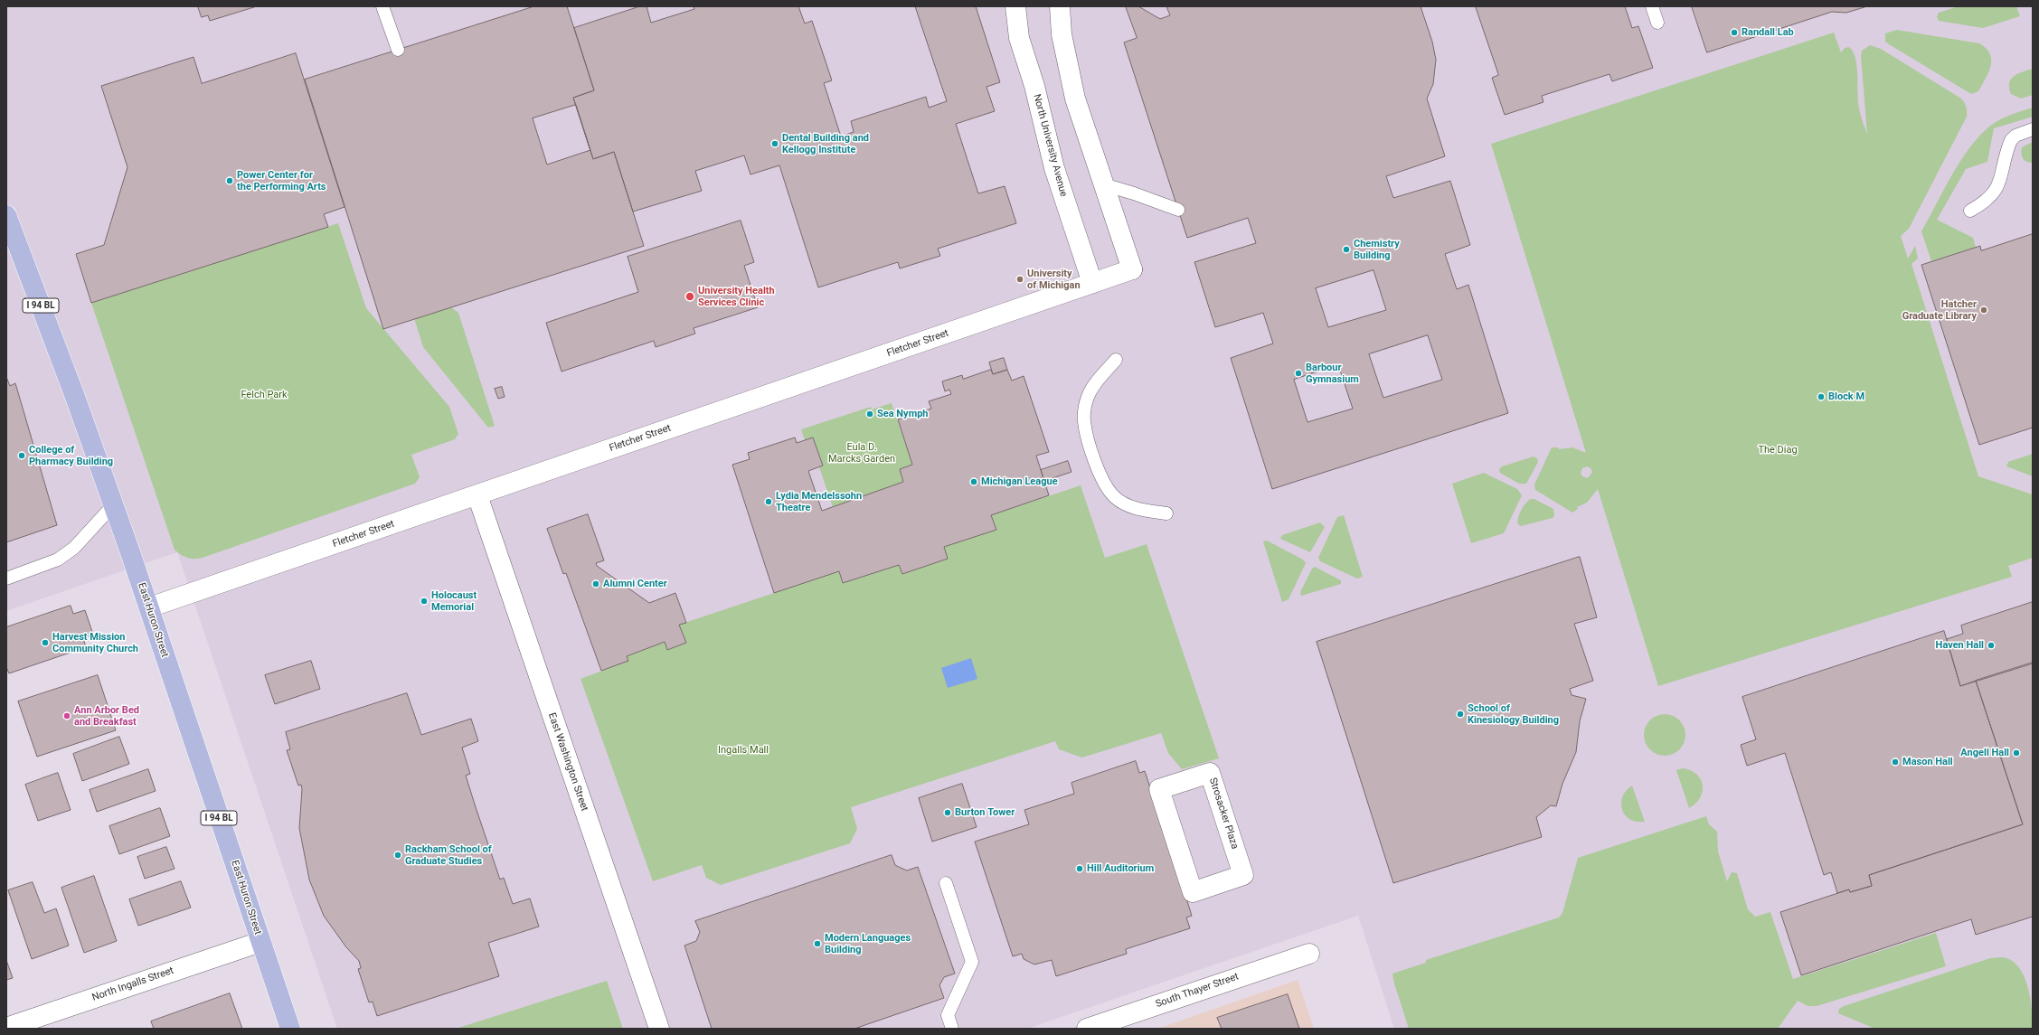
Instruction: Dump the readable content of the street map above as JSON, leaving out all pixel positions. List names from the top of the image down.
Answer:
{
  "streets": {
    "main road": ["I 94 BL", "East Huron Street"],
    "street": [
      "North University Avenue",
      "Fletcher Street",
      "East Washington Street",
      "Strosacker Plaza",
      "North Ingalls Street",
      "South Thayer Street"
    ]
  },
  "crossings": [
    ["North University Avenue", "Fletcher Street"],
    ["Fletcher Street", "East Huron Street"],
    ["Fletcher Street", "East Washington Street"],
    ["East Huron Street", "North Ingalls Street"]
  ],
  "parks": [
    "Felch Park",
    "Eula D. Marcks Garden",
    "The Diag",
    "Ingalls Mall"
  ],
  "places": [
    "Randall Lab",
    "Dental Building and Kellogg Institute",
    "Power Center for the Performing Arts",
    "Chemistry Building",
    "University of Michigan",
    "University Health Services Clinic",
    "Hatcher Graduate Library",
    "Barbour Gymnasium",
    "Block M",
    "Sea Nymph",
    "College of Pharmacy Building",
    "Michigan League",
    "Lydia Mendelssohn Theatre",
    "Alumni Center",
    "Holocaust Memorial",
    "Harvest Mission Community Church",
    "Haven Hall",
    "School of Kinesiology Building",
    "Ann Arbor Bed and Breakfast",
    "Angell Hall",
    "Mason Hall",
    "Burton Tower",
    "Rackham School of Graduate Studies",
    "Hill Auditorium",
    "Modern Languages Building"
  ]
}
